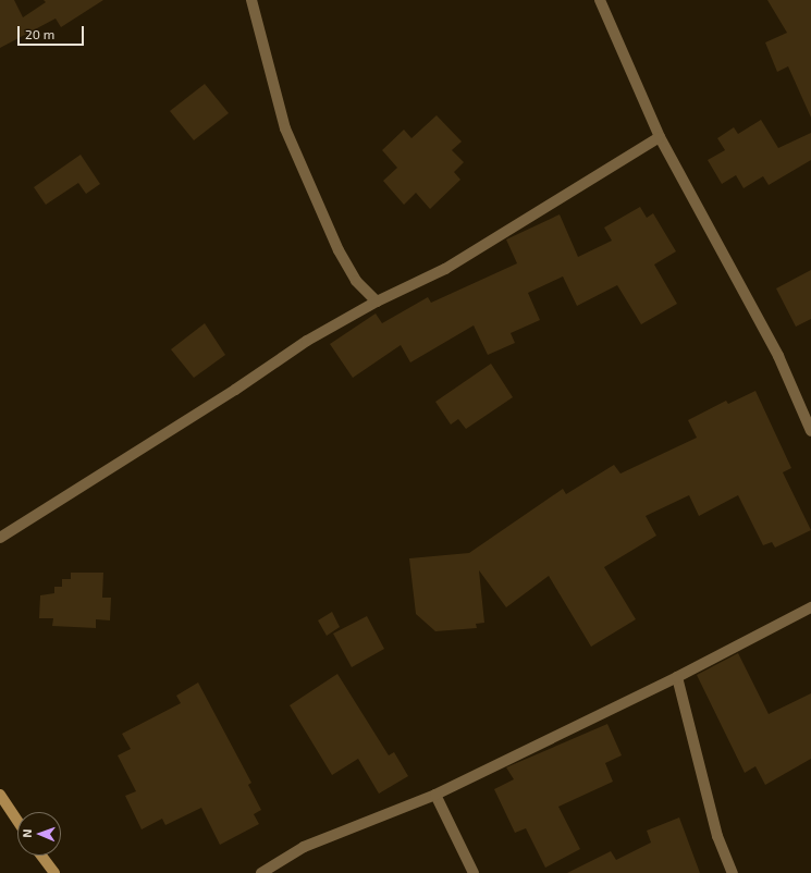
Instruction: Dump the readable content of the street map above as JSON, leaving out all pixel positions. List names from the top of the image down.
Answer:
{
  "scale_bar": "20 m",
  "north": "left"
}
